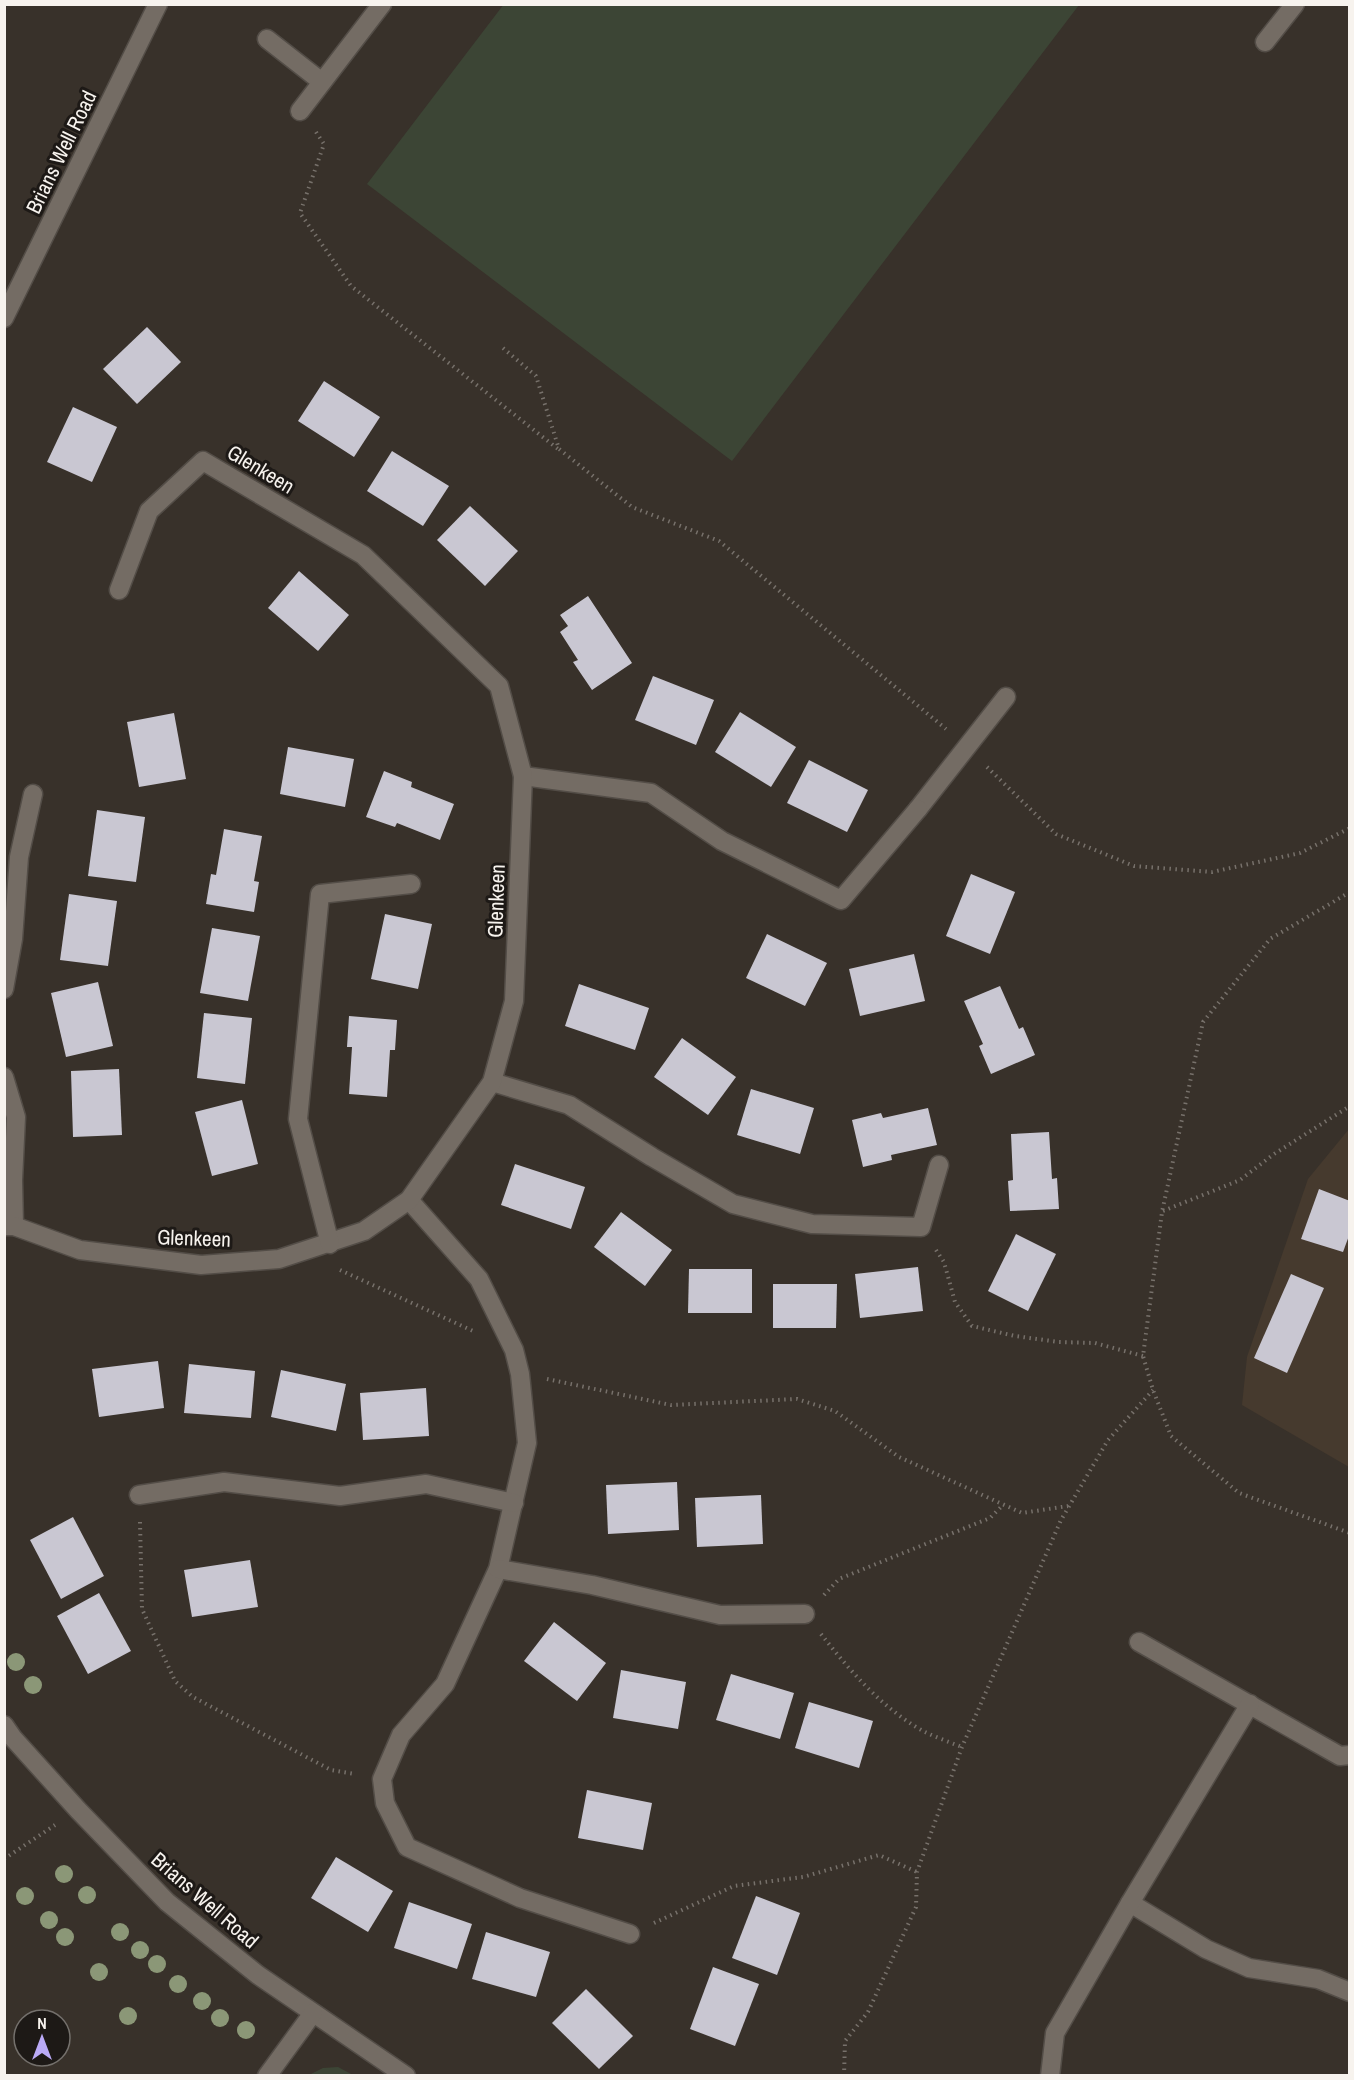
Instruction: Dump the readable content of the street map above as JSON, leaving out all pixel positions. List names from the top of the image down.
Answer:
{
  "streets": {
    "street": ["Brians Well Road", "Glenkeen"]
  },
  "north": "top"
}
